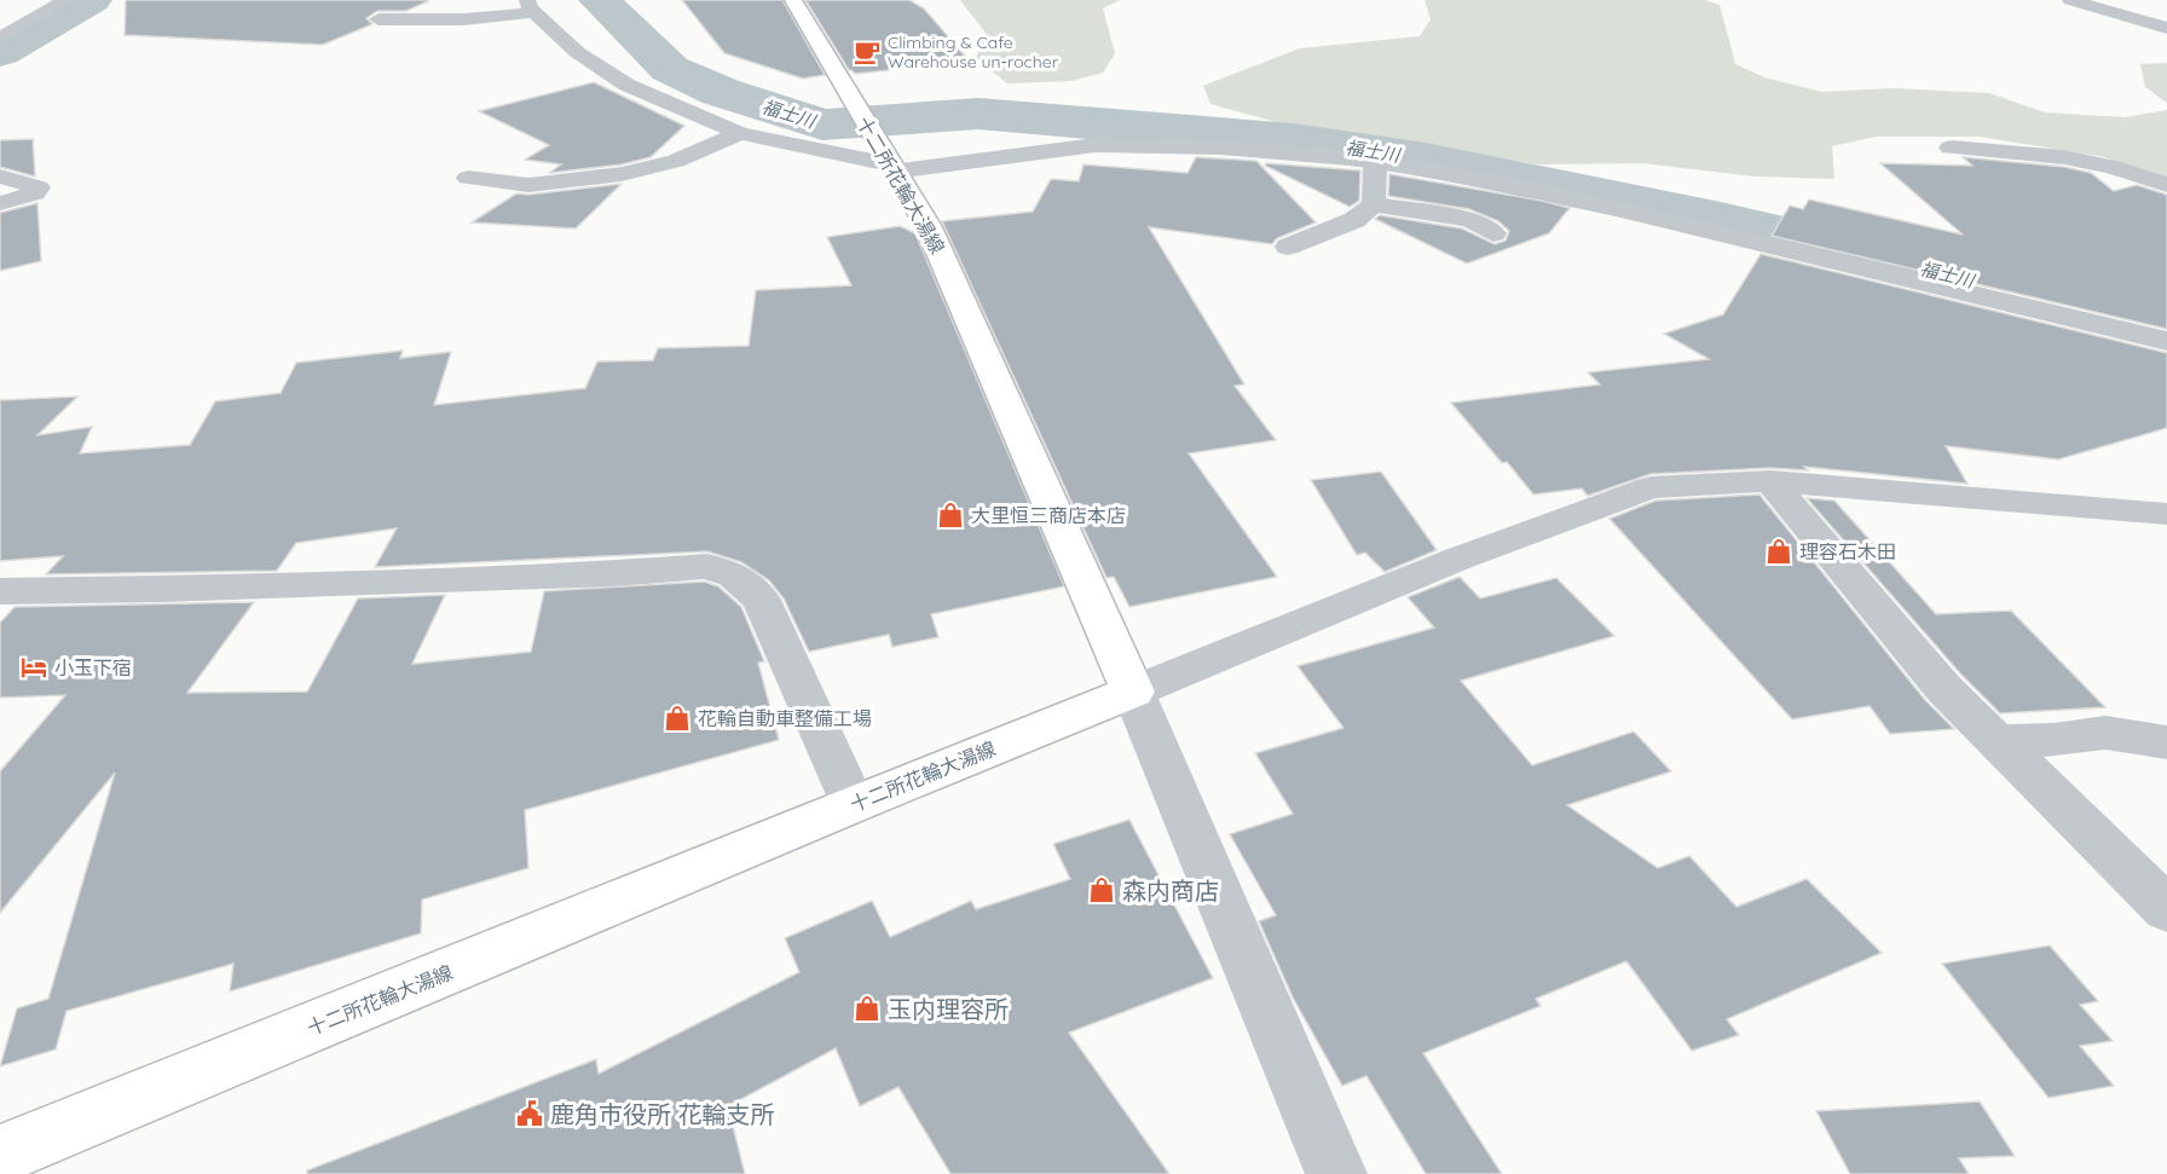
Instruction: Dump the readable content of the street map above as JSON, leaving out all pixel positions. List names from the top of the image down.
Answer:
{
  "streets": {
    "main road": ["十二所花輪大湯線"]
  },
  "water": ["福士川"],
  "places": {
    "cafe": ["Climbing & Cafe Warehouse un-rocher"],
    "shop": [
      "大里恒三商店本店",
      "理容石木田",
      "花輪自動車整備工場",
      "森内商店",
      "玉内理容所"
    ],
    "hotel": ["小玉下宿"],
    "public building": ["鹿角市役所 花輪支所"]
  }
}
